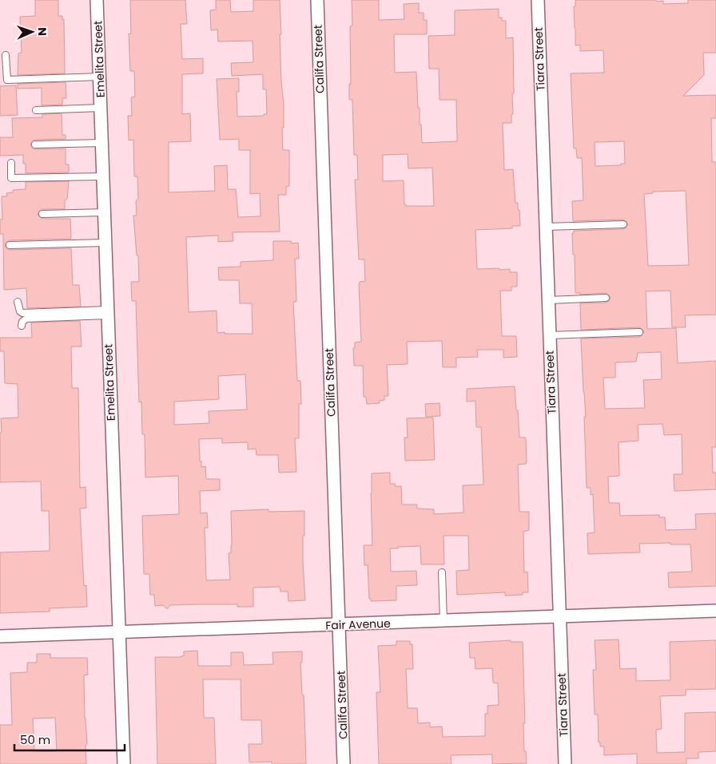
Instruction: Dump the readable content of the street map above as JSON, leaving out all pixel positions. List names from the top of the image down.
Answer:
{
  "streets": {
    "street": [
      "Emelita Street",
      "Califa Street",
      "Tiara Street",
      "Fair Avenue"
    ]
  },
  "crossings": [
    ["Emelita Street", "Fair Avenue"],
    ["Califa Street", "Fair Avenue"],
    ["Tiara Street", "Fair Avenue"]
  ],
  "scale_bar": "50 m",
  "north": "right"
}
